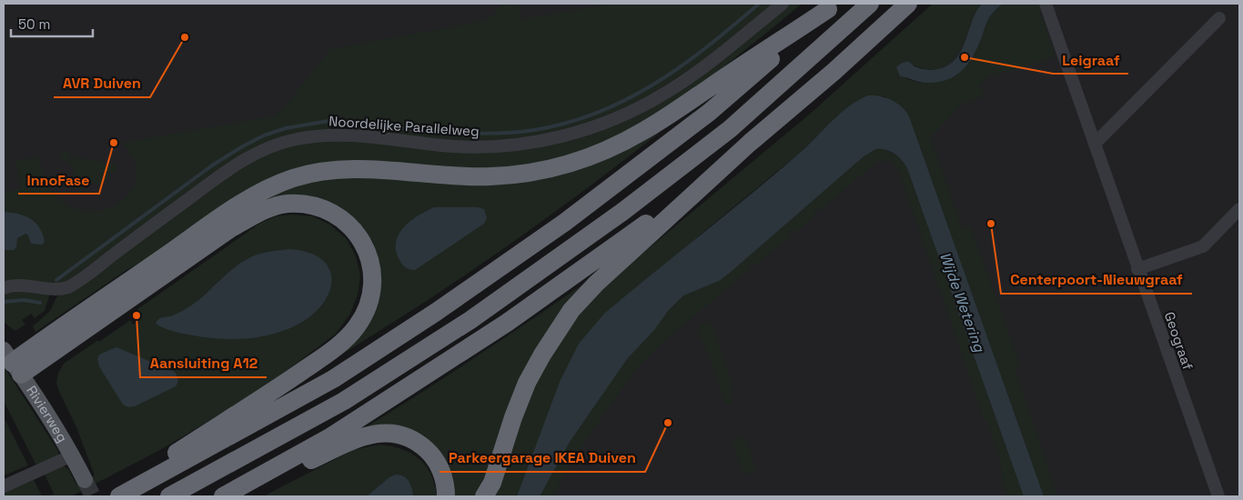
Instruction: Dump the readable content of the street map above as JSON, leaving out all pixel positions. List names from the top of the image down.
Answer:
{
  "streets": {
    "main road": ["Rivierweg"],
    "street": ["Noordelijke Parallelweg", "Geograaf"]
  },
  "water": ["Wijde Wetering"],
  "places": [
    "AVR Duiven",
    "Leigraaf",
    "InnoFase",
    "Centerpoort-Nieuwgraaf",
    "Aansluiting A12",
    "Parkeergarage IKEA Duiven"
  ],
  "scale_bar": "50 m"
}
